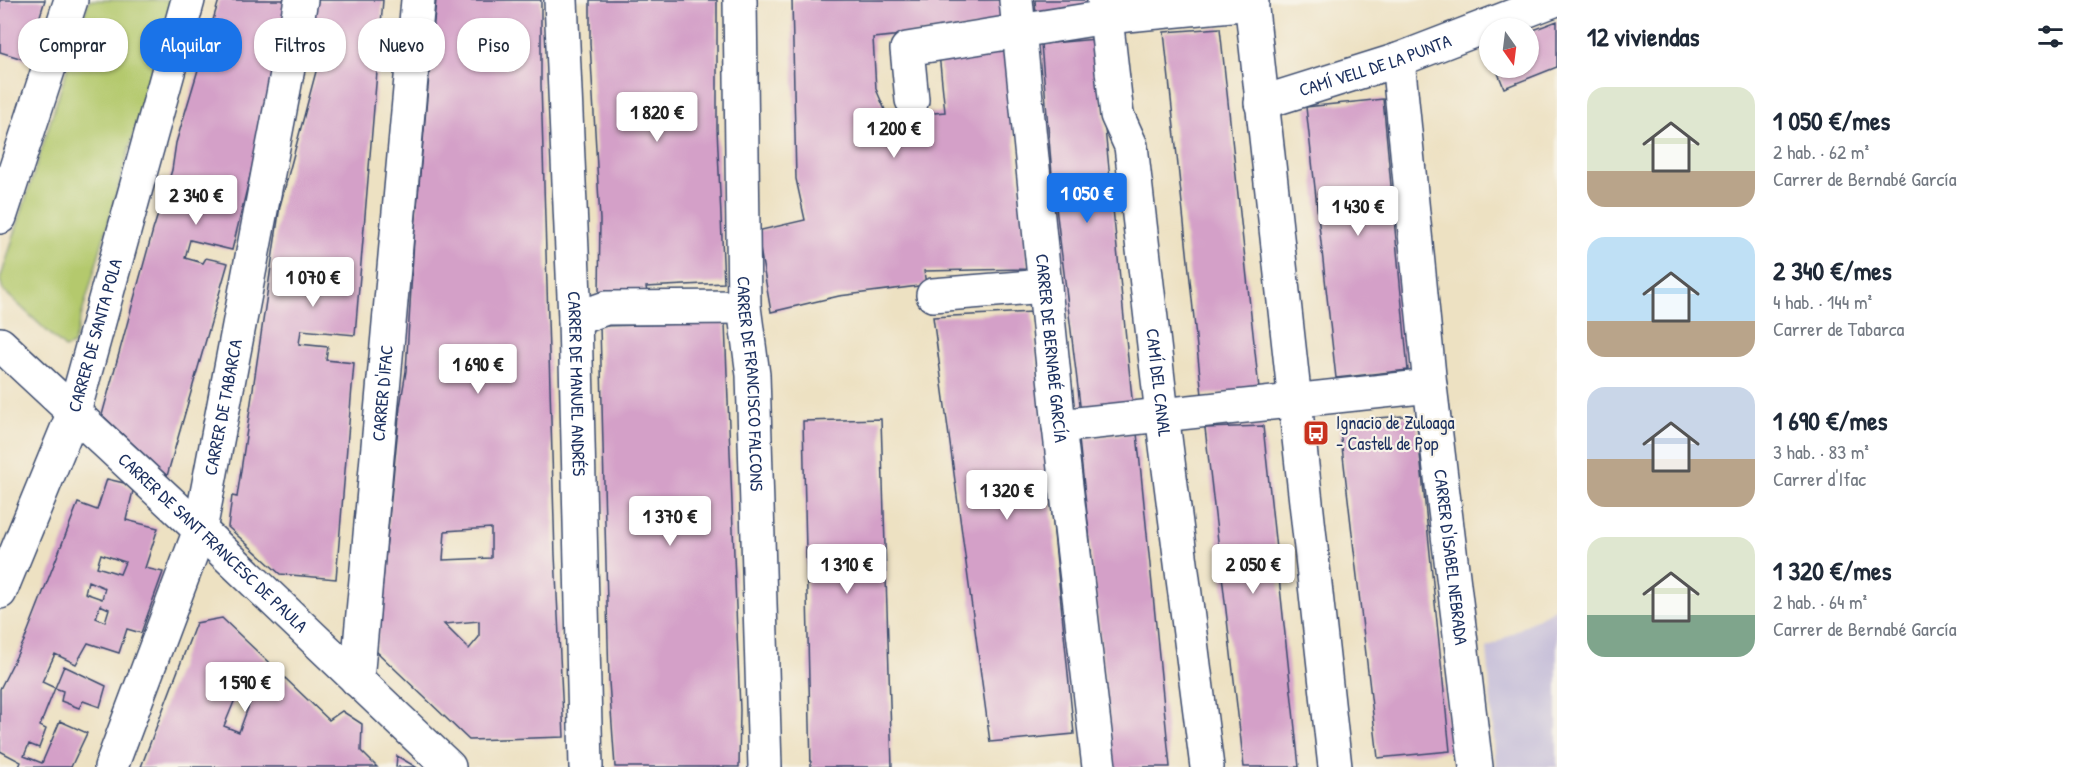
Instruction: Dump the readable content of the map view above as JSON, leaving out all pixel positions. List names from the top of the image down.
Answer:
{
  "streets": {
    "street": [
      "CAMÍ VELL DE LA PUNTA",
      "CARRER DE SANTA POLA",
      "CARRER DE BERNABÉ GARCÍA",
      "CAMÍ DEL CANAL",
      "CARRER DE MANUEL ANDRÉS",
      "CARRER DE FRANCISCO FALCONS",
      "CARRER D'IFAC",
      "CARRER DE TABARCA",
      "CARRER DE SANT FRANCESC DE PAULA",
      "CARRER D'ISABEL NEBRADA"
    ]
  },
  "crossings": [
    ["CAMÍ VELL DE LA PUNTA", "CARRER D'ISABEL NEBRADA"],
    ["CARRER DE SANTA POLA", "CARRER DE SANT FRANCESC DE PAULA"],
    ["CARRER D'IFAC", "CARRER DE SANT FRANCESC DE PAULA"],
    ["CARRER DE TABARCA", "CARRER DE SANT FRANCESC DE PAULA"]
  ],
  "places": {
    "bus stop": ["Ignacio de Zuloaga - Castell de Pop"]
  },
  "north": "bottom",
  "page": {
    "heading": "12 viviendas",
    "chip": [
      "Comprar",
      "Alquilar",
      "Filtros",
      "Nuevo",
      "Piso"
    ],
    "list": [
      {
        "name": "1 050 €/mes",
        "note": "2 hab. · 62 m² · Carrer de Bernabé García"
      },
      {
        "name": "2 340 €/mes",
        "note": "4 hab. · 144 m² · Carrer de Tabarca"
      },
      {
        "name": "1 690 €/mes",
        "note": "3 hab. · 83 m² · Carrer d'Ifac"
      },
      {
        "name": "1 320 €/mes",
        "note": "2 hab. · 64 m² · Carrer de Bernabé García"
      }
    ],
    "price": [
      "1 820 €",
      "1 200 €",
      "1 050 €",
      "2 340 €",
      "1 430 €",
      "1 070 €",
      "1 690 €",
      "1 320 €",
      "1 370 €",
      "1 310 €",
      "2 050 €",
      "1 590 €"
    ]
  }
}
